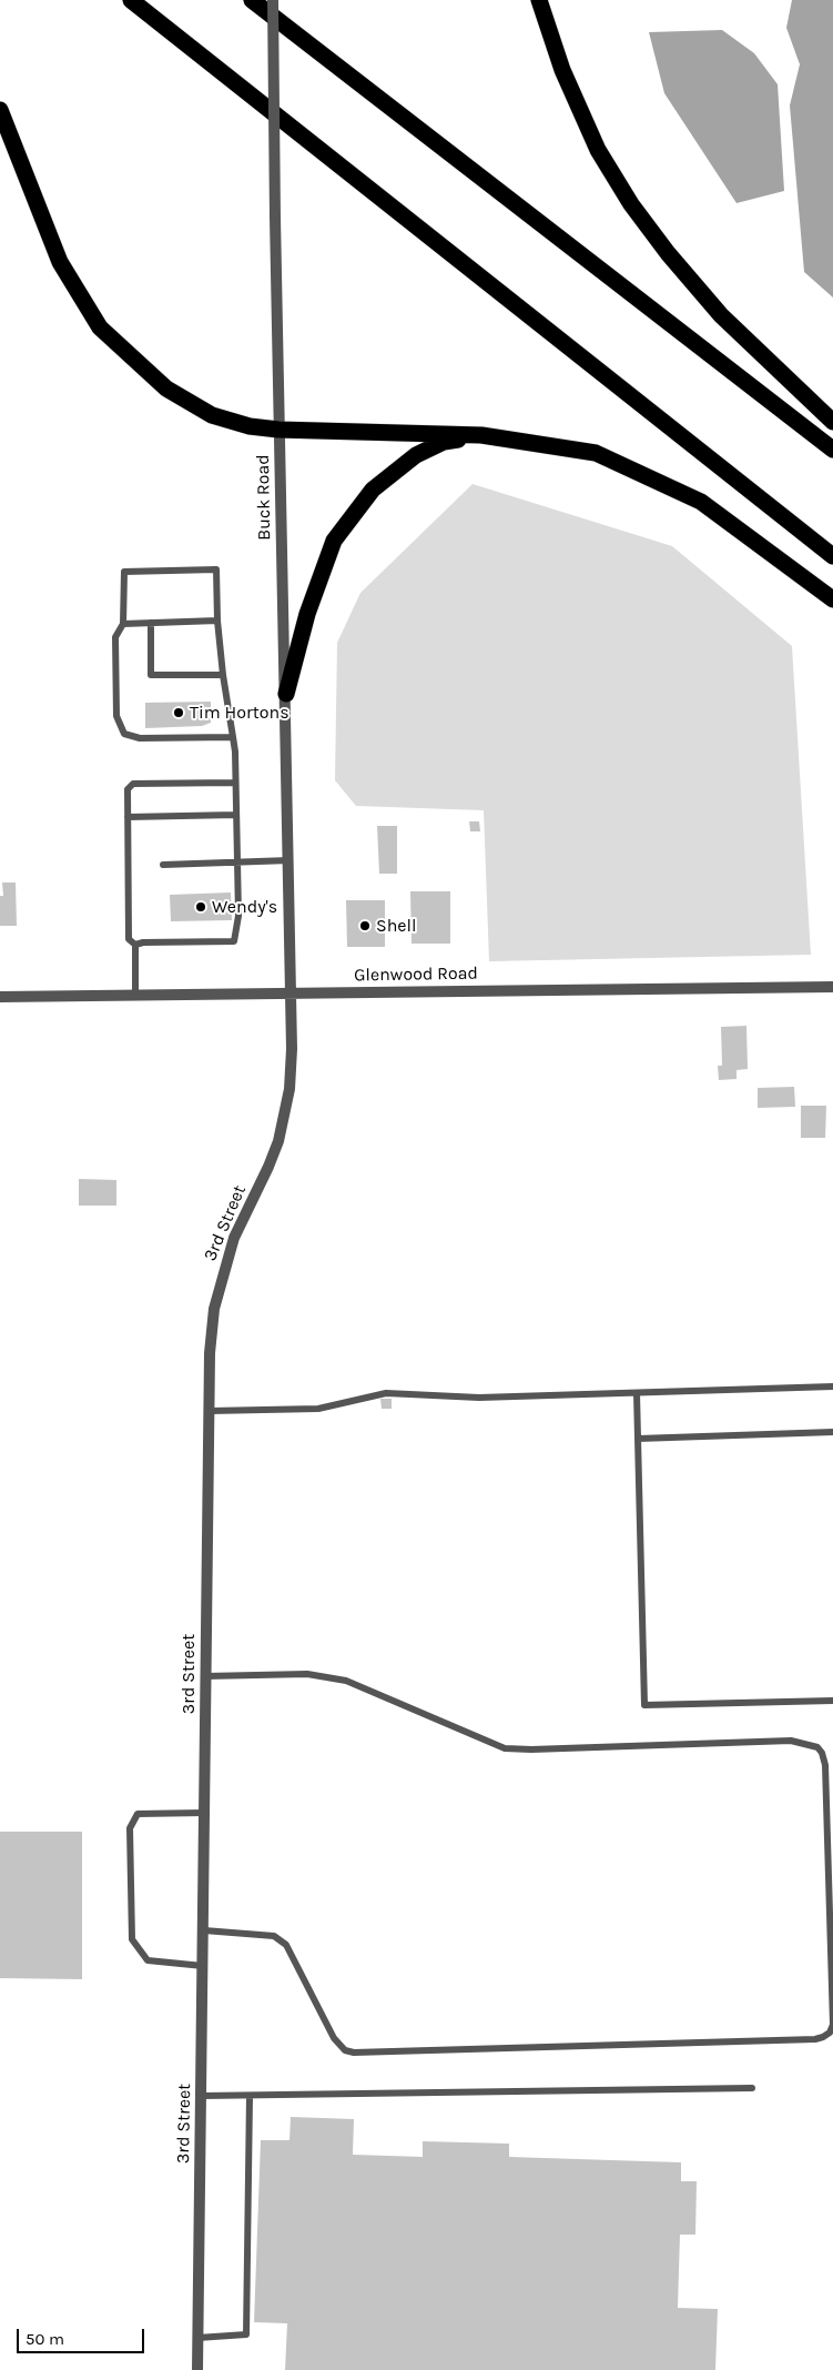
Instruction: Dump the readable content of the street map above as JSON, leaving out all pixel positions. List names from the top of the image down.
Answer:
{
  "streets": {
    "street": ["Buck Road", "Glenwood Road", "3rd Street"]
  },
  "crossings": [
    ["Buck Road", "Glenwood Road"],
    ["Buck Road", "3rd Street"],
    ["Glenwood Road", "3rd Street"]
  ],
  "places": ["Tim Hortons", "Wendy's", "Shell"],
  "scale_bar": "50 m"
}
